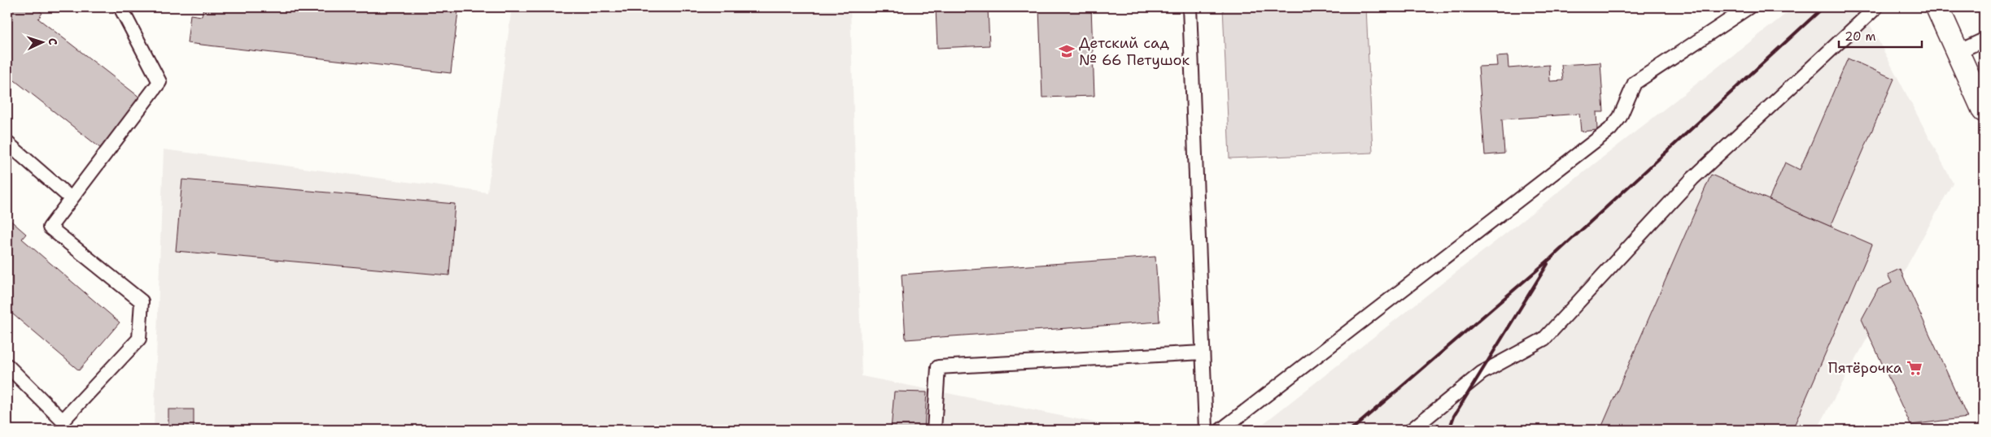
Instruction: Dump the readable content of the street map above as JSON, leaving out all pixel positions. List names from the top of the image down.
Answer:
{
  "places": {
    "school or university": ["Детский сад № 66 Петушок"],
    "supermarket": ["Пятёрочка"]
  },
  "scale_bar": "20 m",
  "north": "right"
}
